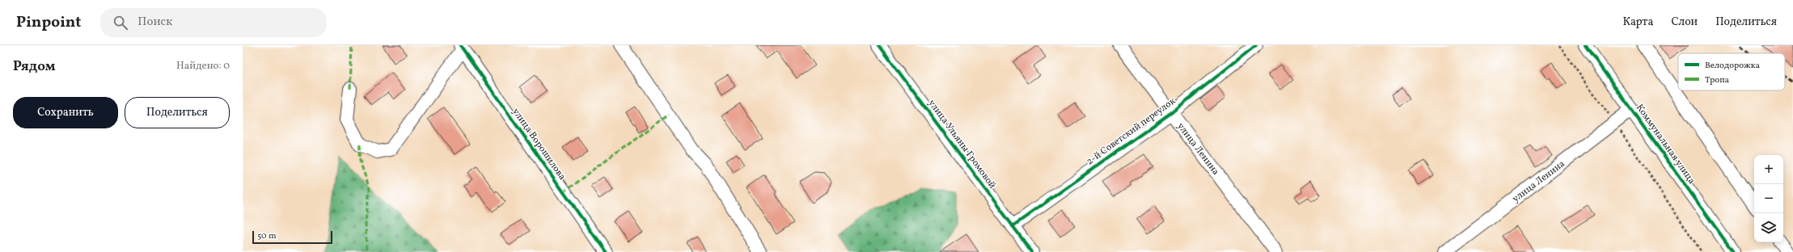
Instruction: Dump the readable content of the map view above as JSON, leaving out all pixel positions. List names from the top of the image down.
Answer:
{
  "streets": {
    "street": [
      "2-й Советский переулок",
      "улица Ворошилова",
      "улица Ульяны Громовой",
      "Коммунальная улица",
      "улица Ленина"
    ]
  },
  "crossings": [
    ["2-й Советский переулок", "улица Ульяны Громовой"],
    ["2-й Советский переулок", "улица Ленина"],
    ["Коммунальная улица", "улица Ленина"]
  ],
  "legend": ["Велодорожка", "Тропа"],
  "scale_bar": "50 m",
  "page": {
    "header": "Pinpoint",
    "search": "Поиск",
    "nav": ["Карта", "Слои", "Поделиться"],
    "heading": ["Рядом", "Найдено: 0"],
    "buttons": ["Сохранить", "Поделиться"],
    "map_buttons": ["+", "−"],
    "scale": "50 m"
  }
}
